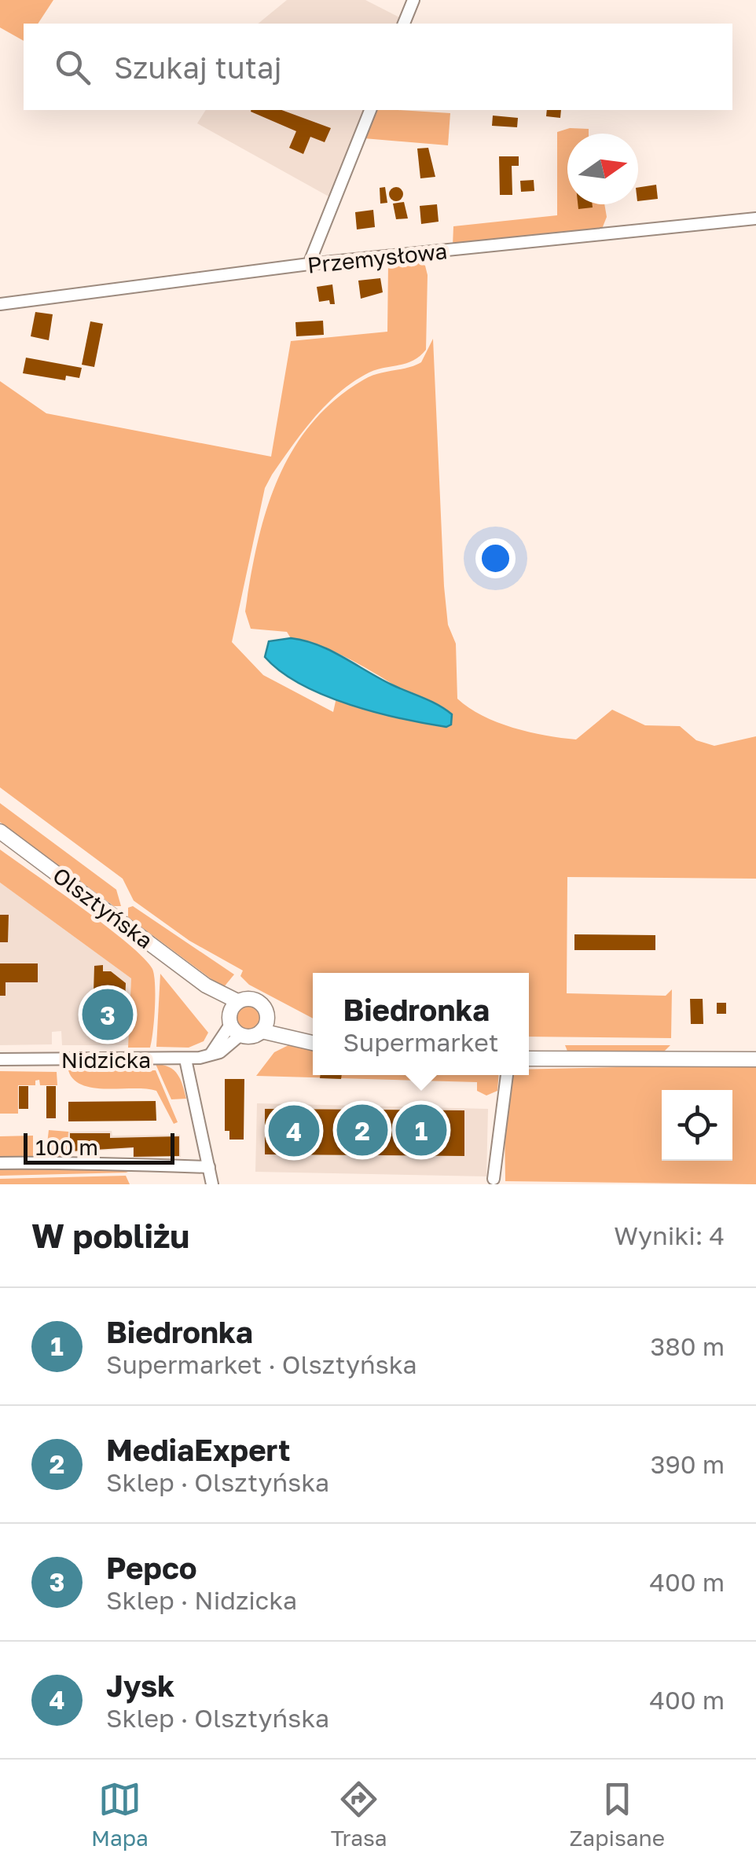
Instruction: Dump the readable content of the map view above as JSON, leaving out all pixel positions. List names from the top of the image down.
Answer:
{
  "streets": {
    "main road": ["Olsztyńska"],
    "street": ["Przemysłowa", "Nidzicka"]
  },
  "crossings": [
    ["Olsztyńska", "Nidzicka"]
  ],
  "scale_bar": "100 m",
  "north": "right",
  "page": {
    "search": "Szukaj tutaj",
    "popup": ["Biedronka", "Supermarket"],
    "pins": [
      "3",
      "1",
      "2",
      "4"
    ],
    "scale": "100 m",
    "heading": ["W pobliżu", "Wyniki: 4"],
    "list": [
      {
        "mark": "1",
        "name": "Biedronka",
        "note": "Supermarket · Olsztyńska",
        "value": "380 m"
      },
      {
        "mark": "2",
        "name": "MediaExpert",
        "note": "Sklep · Olsztyńska",
        "value": "390 m"
      },
      {
        "mark": "3",
        "name": "Pepco",
        "note": "Sklep · Nidzicka",
        "value": "400 m"
      },
      {
        "mark": "4",
        "name": "Jysk",
        "note": "Sklep · Olsztyńska",
        "value": "400 m"
      }
    ],
    "nav": ["Mapa", "Trasa", "Zapisane"]
  }
}
